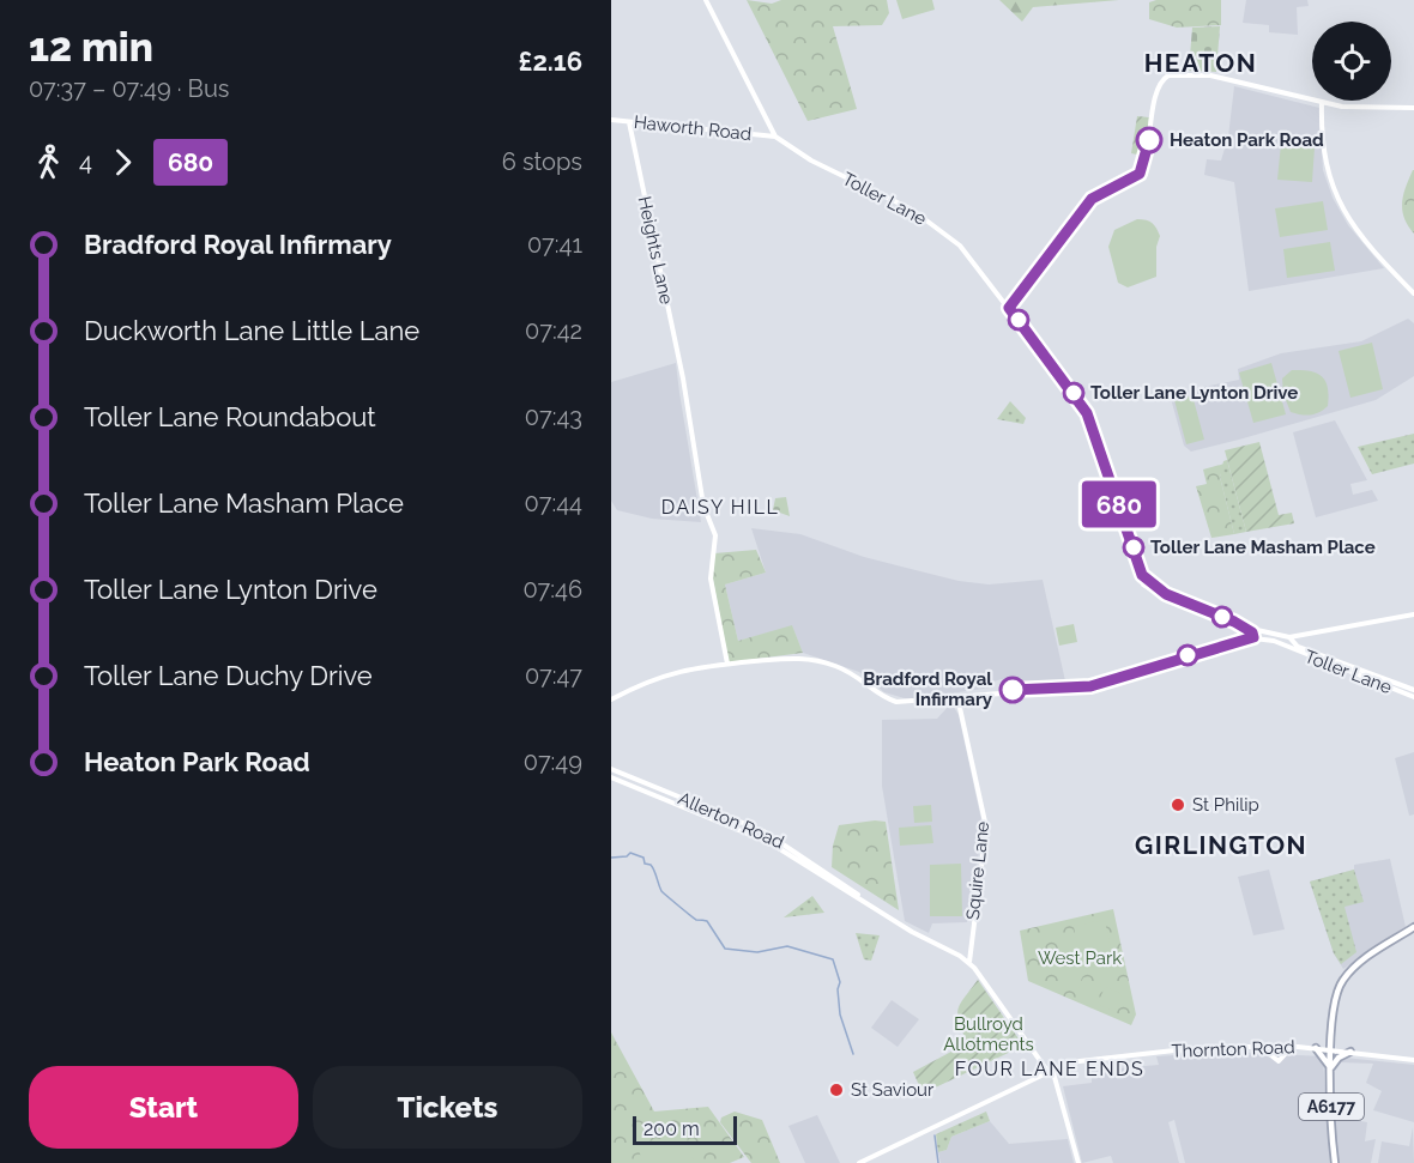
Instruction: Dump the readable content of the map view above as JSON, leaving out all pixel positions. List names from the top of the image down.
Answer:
{
  "streets": {
    "main road": ["A6177"],
    "street": [
      "Haworth Road",
      "Toller Lane",
      "Heights Lane",
      "Allerton Road",
      "Squire Lane",
      "Thornton Road"
    ]
  },
  "crossings": [
    ["Haworth Road", "Toller Lane"],
    ["Haworth Road", "Heights Lane"],
    ["Allerton Road", "Squire Lane"],
    ["Allerton Road", "Thornton Road"],
    ["Thornton Road", "A6177"]
  ],
  "districts": [
    "HEATON",
    "DAISY HILL",
    "GIRLINGTON",
    "FOUR LANE ENDS"
  ],
  "parks": ["West Park", "Bullroyd Allotments"],
  "places": [
    "Heaton Park Road",
    "Toller Lane Lynton Drive",
    "Toller Lane Masham Place",
    "Bradford Royal Infirmary",
    "St Philip",
    "St Saviour"
  ],
  "lines": ["bus line 680"],
  "scale_bar": "200 m",
  "page": {
    "heading": ["12 min", "07:37 – 07:49 · Bus", "£2.16"],
    "on_map": "680",
    "legs": ["4", "680", "6 stops"],
    "list": [
      {
        "name": "Bradford Royal Infirmary",
        "value": "07:41"
      },
      {
        "name": "Duckworth Lane Little Lane",
        "value": "07:42"
      },
      {
        "name": "Toller Lane Roundabout",
        "value": "07:43"
      },
      {
        "name": "Toller Lane Masham Place",
        "value": "07:44"
      },
      {
        "name": "Toller Lane Lynton Drive",
        "value": "07:46"
      },
      {
        "name": "Toller Lane Duchy Drive",
        "value": "07:47"
      },
      {
        "name": "Heaton Park Road",
        "value": "07:49"
      }
    ],
    "buttons": ["Start", "Tickets"],
    "scale": "200 m"
  }
}
